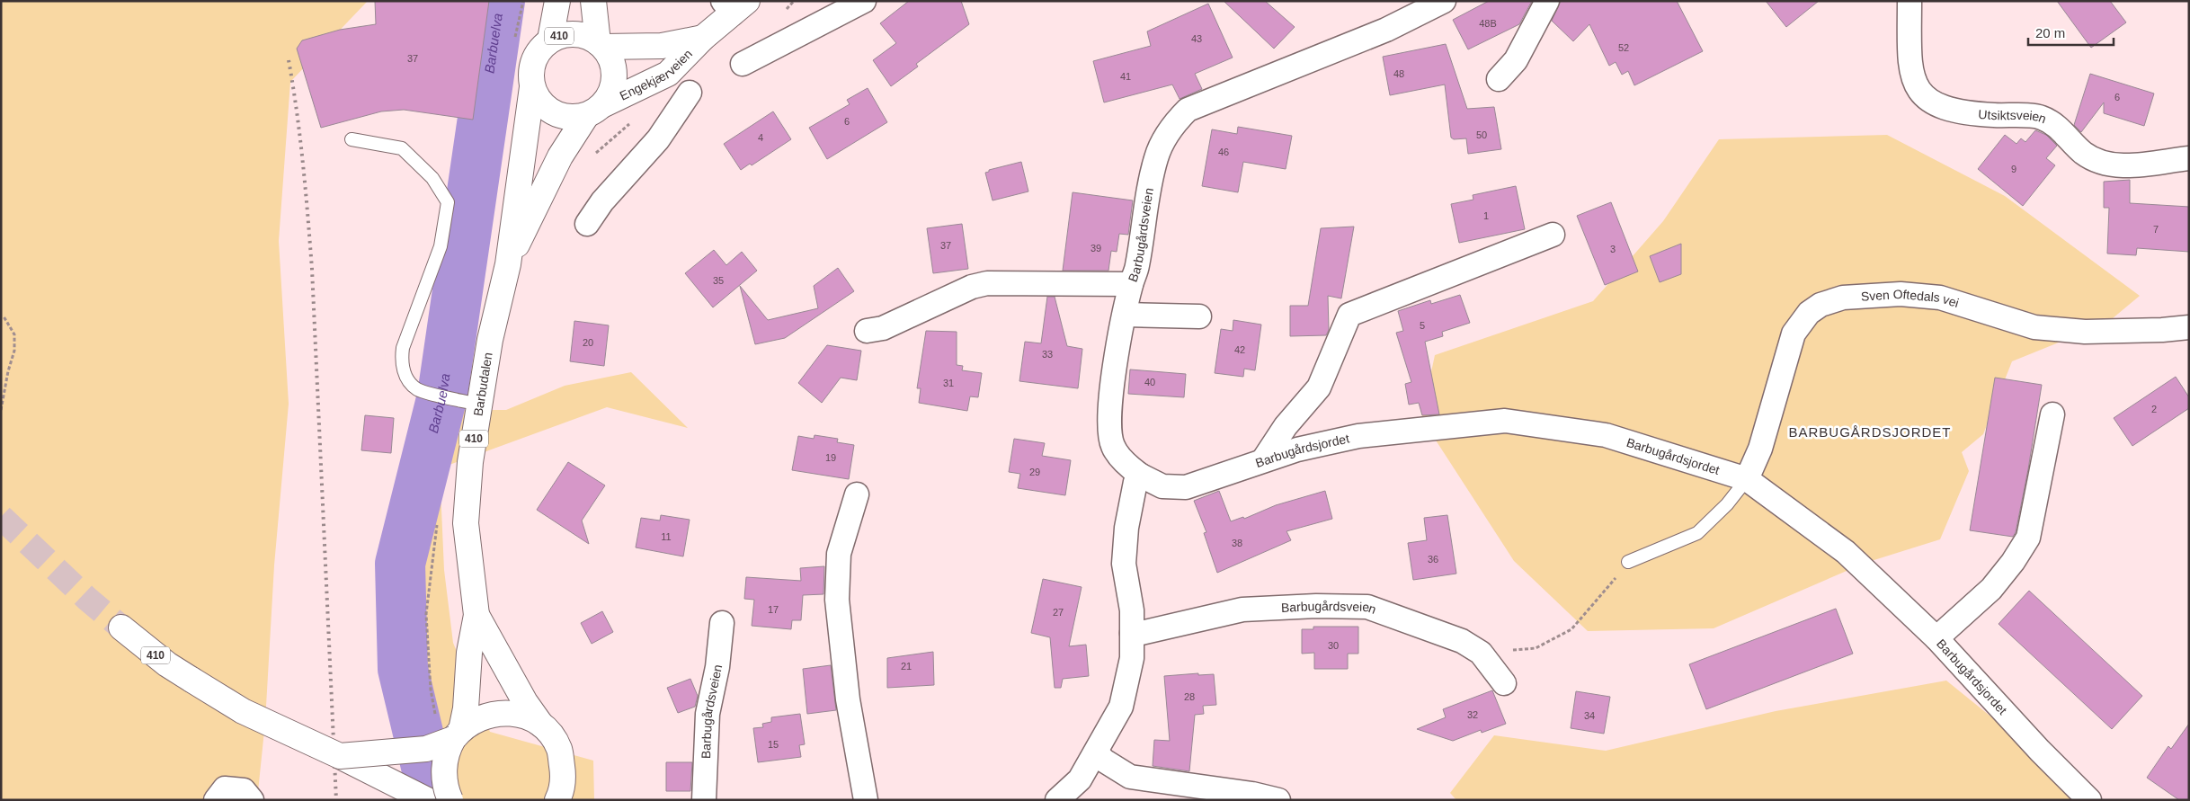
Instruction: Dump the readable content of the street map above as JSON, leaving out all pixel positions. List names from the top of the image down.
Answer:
{
  "streets": {
    "main road": ["410", "Engekjærveien", "Barbudalen"],
    "street": [
      "Utsiktsveien",
      "Barbugårdsveien",
      "Sven Oftedals vei",
      "Barbugårdsjordet"
    ]
  },
  "crossings": [
    ["410", "Engekjærveien"],
    ["410", "Barbudalen"],
    ["Engekjærveien", "Barbudalen"],
    ["Barbugårdsveien", "Barbugårdsjordet"],
    ["Sven Oftedals vei", "Barbugårdsjordet"]
  ],
  "districts": ["BARBUGÅRDSJORDET"],
  "water": ["Barbuelva"],
  "house_numbers": [
    "48B",
    "43",
    "52",
    "37",
    "48",
    "41",
    "6",
    "6",
    "50",
    "4",
    "46",
    "9",
    "1",
    "7",
    "37",
    "39",
    "3",
    "35",
    "5",
    "20",
    "42",
    "33",
    "40",
    "31",
    "2",
    "19",
    "29",
    "11",
    "38",
    "36",
    "17",
    "27",
    "30",
    "21",
    "28",
    "32",
    "34",
    "15"
  ],
  "scale_bar": "20 m"
}
